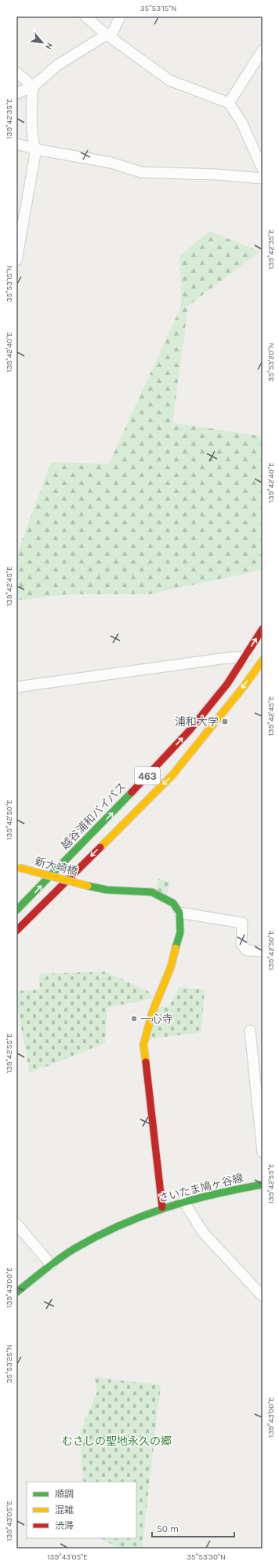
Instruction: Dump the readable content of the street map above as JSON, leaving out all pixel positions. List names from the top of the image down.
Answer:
{
  "streets": {
    "main road": [
      "463",
      "越谷浦和バイパス",
      "新大崎橋",
      "さいたま鳩ヶ谷線"
    ]
  },
  "parks": ["むさしの聖地永久の郷"],
  "places": {
    "transit": ["浦和大学"],
    "other": ["一心寺"]
  },
  "legend": ["順調", "混雑", "渋滞"],
  "scale_bar": "50 m",
  "north": "bottom right",
  "coordinates": [
    "35°53'15\"N",
    "139°42'35\"E",
    "139°42'40\"E",
    "35°53'20\"N",
    "139°42'45\"E",
    "139°42'50\"E",
    "139°42'55\"E",
    "139°43'00\"E",
    "35°53'25\"N",
    "139°43'05\"E",
    "35°53'30\"N"
  ]
}
